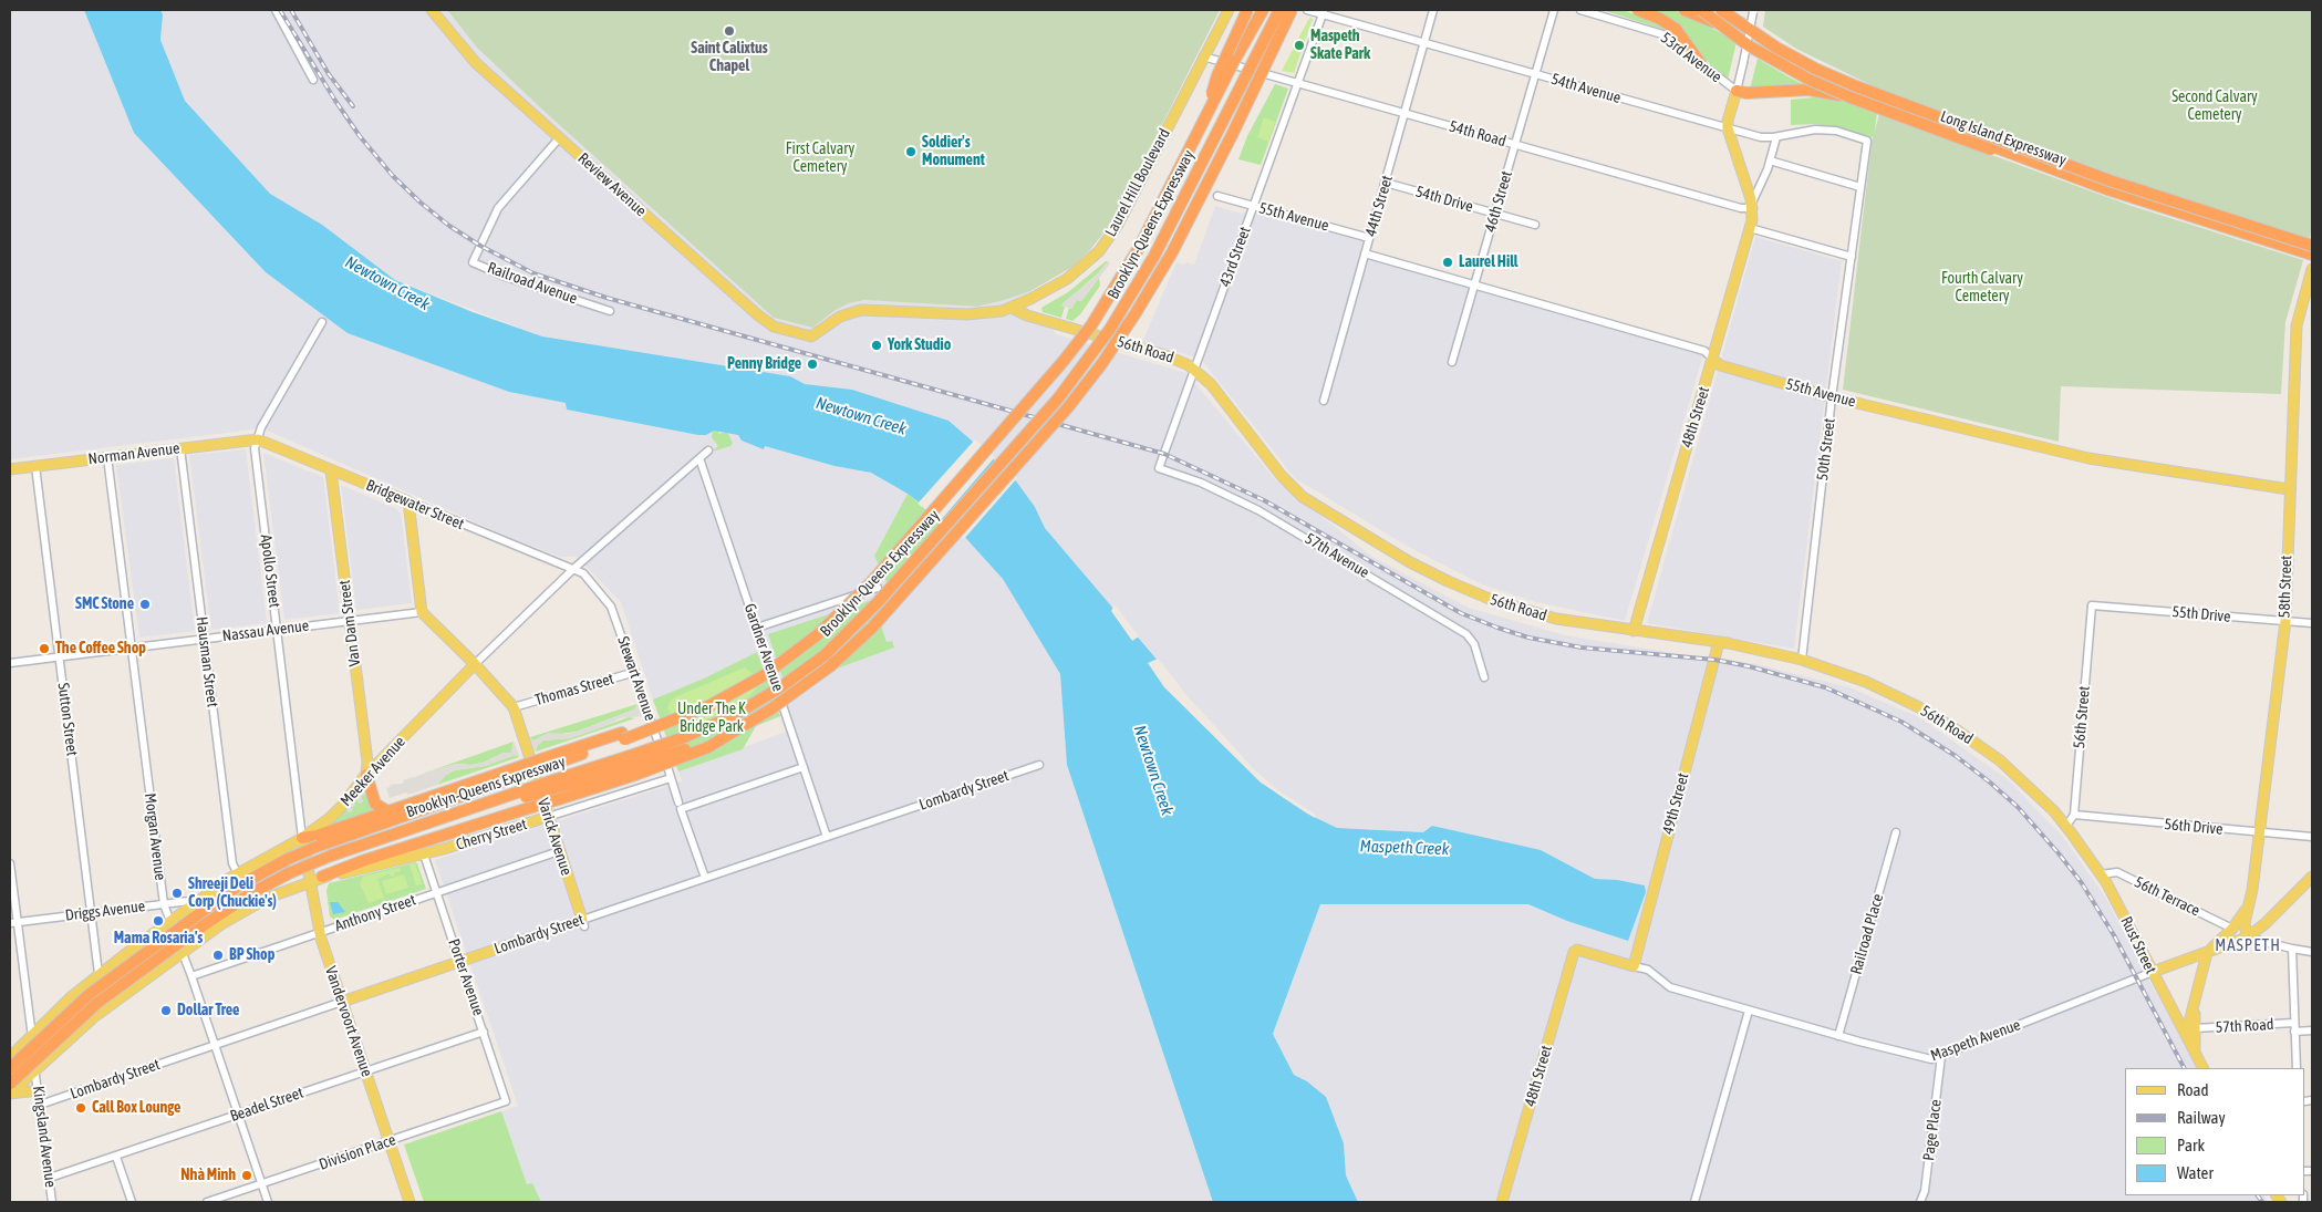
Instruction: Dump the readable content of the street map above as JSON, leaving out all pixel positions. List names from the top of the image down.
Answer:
{
  "streets": {
    "highway": ["Long Island Expressway", "Brooklyn-Queens Expressway"],
    "main road": [
      "Laurel Hill Boulevard",
      "Review Avenue",
      "55th Avenue",
      "56th Road",
      "48th Street",
      "Norman Avenue",
      "Bridgewater Street",
      "58th Street",
      "Van Dam Street",
      "Meeker Avenue",
      "Lombardy Street",
      "49th Street",
      "Cherry Street",
      "Varick Avenue",
      "Rust Street",
      "Vandervoort Avenue",
      "Maspeth Avenue"
    ],
    "street": [
      "53rd Avenue",
      "54th Avenue",
      "54th Road",
      "54th Drive",
      "46th Street",
      "44th Street",
      "43rd Street",
      "Railroad Avenue",
      "50th Street",
      "57th Avenue",
      "Apollo Street",
      "55th Drive",
      "Nassau Avenue",
      "Gardner Avenue",
      "Hausman Street",
      "Stewart Avenue",
      "Thomas Street",
      "56th Street",
      "Sutton Street",
      "56th Drive",
      "Morgan Avenue",
      "56th Terrace",
      "Driggs Avenue",
      "Anthony Street",
      "Railroad Place",
      "Porter Avenue",
      "57th Road",
      "Beadel Street",
      "Page Place",
      "Kingsland Avenue",
      "Division Place"
    ]
  },
  "crossings": [
    ["54th Avenue", "46th Street"],
    ["54th Avenue", "44th Street"],
    ["54th Avenue", "43rd Street"],
    ["54th Avenue", "48th Street"],
    ["54th Avenue", "50th Street"],
    ["54th Road", "Laurel Hill Boulevard"],
    ["54th Road", "46th Street"],
    ["54th Road", "44th Street"],
    ["54th Road", "43rd Street"],
    ["54th Road", "48th Street"],
    ["Laurel Hill Boulevard", "Review Avenue"],
    ["Laurel Hill Boulevard", "56th Road"],
    ["Review Avenue", "Railroad Avenue"],
    ["54th Drive", "46th Street"],
    ["54th Drive", "44th Street"],
    ["46th Street", "55th Avenue"],
    ["44th Street", "55th Avenue"],
    ["55th Avenue", "43rd Street"],
    ["55th Avenue", "48th Street"],
    ["55th Avenue", "50th Street"],
    ["55th Avenue", "58th Street"],
    ["43rd Street", "56th Road"],
    ["43rd Street", "57th Avenue"],
    ["56th Road", "48th Street"],
    ["56th Road", "50th Street"],
    ["56th Road", "49th Street"],
    ["56th Road", "Rust Street"],
    ["48th Street", "Maspeth Avenue"],
    ["Norman Avenue", "Bridgewater Street"],
    ["Norman Avenue", "Apollo Street"],
    ["Norman Avenue", "Hausman Street"],
    ["Norman Avenue", "Sutton Street"],
    ["Norman Avenue", "Morgan Avenue"],
    ["Bridgewater Street", "Apollo Street"],
    ["Bridgewater Street", "Van Dam Street"],
    ["Bridgewater Street", "Stewart Avenue"],
    ["Bridgewater Street", "Meeker Avenue"],
    ["Apollo Street", "Nassau Avenue"],
    ["Apollo Street", "Meeker Avenue"],
    ["Apollo Street", "Vandervoort Avenue"],
    ["58th Street", "55th Drive"],
    ["58th Street", "56th Drive"],
    ["58th Street", "56th Terrace"],
    ["58th Street", "Maspeth Avenue"],
    ["55th Drive", "56th Street"],
    ["Van Dam Street", "Nassau Avenue"],
    ["Van Dam Street", "Meeker Avenue"],
    ["Nassau Avenue", "Hausman Street"],
    ["Nassau Avenue", "Sutton Street"],
    ["Nassau Avenue", "Morgan Avenue"],
    ["Nassau Avenue", "Varick Avenue"],
    ["Gardner Avenue", "Meeker Avenue"],
    ["Gardner Avenue", "Lombardy Street"],
    ["Hausman Street", "Meeker Avenue"],
    ["Stewart Avenue", "Thomas Street"],
    ["Stewart Avenue", "Meeker Avenue"],
    ["Stewart Avenue", "Lombardy Street"],
    ["Stewart Avenue", "Cherry Street"],
    ["Thomas Street", "Varick Avenue"],
    ["56th Street", "56th Drive"],
    ["Sutton Street", "Meeker Avenue"],
    ["Sutton Street", "Driggs Avenue"],
    ["Meeker Avenue", "Morgan Avenue"],
    ["Meeker Avenue", "Varick Avenue"],
    ["Meeker Avenue", "Driggs Avenue"],
    ["Meeker Avenue", "Vandervoort Avenue"],
    ["Meeker Avenue", "Kingsland Avenue"],
    ["Lombardy Street", "Morgan Avenue"],
    ["Lombardy Street", "Varick Avenue"],
    ["Lombardy Street", "Porter Avenue"],
    ["Lombardy Street", "Vandervoort Avenue"],
    ["Lombardy Street", "Kingsland Avenue"],
    ["49th Street", "Maspeth Avenue"],
    ["Cherry Street", "Varick Avenue"],
    ["Cherry Street", "Porter Avenue"],
    ["Cherry Street", "Vandervoort Avenue"],
    ["Morgan Avenue", "Driggs Avenue"],
    ["Morgan Avenue", "Anthony Street"],
    ["Morgan Avenue", "Beadel Street"],
    ["Morgan Avenue", "Division Place"],
    ["Varick Avenue", "Anthony Street"],
    ["56th Terrace", "Rust Street"],
    ["Driggs Avenue", "Kingsland Avenue"],
    ["Anthony Street", "Porter Avenue"],
    ["Anthony Street", "Vandervoort Avenue"],
    ["Railroad Place", "Maspeth Avenue"],
    ["Rust Street", "Maspeth Avenue"],
    ["Porter Avenue", "Beadel Street"],
    ["Porter Avenue", "Division Place"],
    ["Vandervoort Avenue", "Beadel Street"],
    ["Vandervoort Avenue", "Division Place"],
    ["Maspeth Avenue", "Page Place"],
    ["Beadel Street", "Kingsland Avenue"]
  ],
  "districts": ["MASPETH"],
  "water": ["Newtown Creek", "Maspeth Creek"],
  "parks": [
    "Second Calvary Cemetery",
    "First Calvary Cemetery",
    "Fourth Calvary Cemetery",
    "Under The K Bridge Park"
  ],
  "places": [
    "Saint Calixtus Chapel",
    "Maspeth Skate Park",
    "Soldier's Monument",
    "Laurel Hill",
    "York Studio",
    "Penny Bridge",
    "SMC Stone",
    "The Coffee Shop",
    "Shreeji Deli Corp (Chuckie's)",
    "Mama Rosaria's",
    "BP Shop",
    "Dollar Tree",
    "Call Box Lounge",
    "Nhà Minh"
  ],
  "legend": [
    "Road",
    "Railway",
    "Park",
    "Water"
  ]
}
